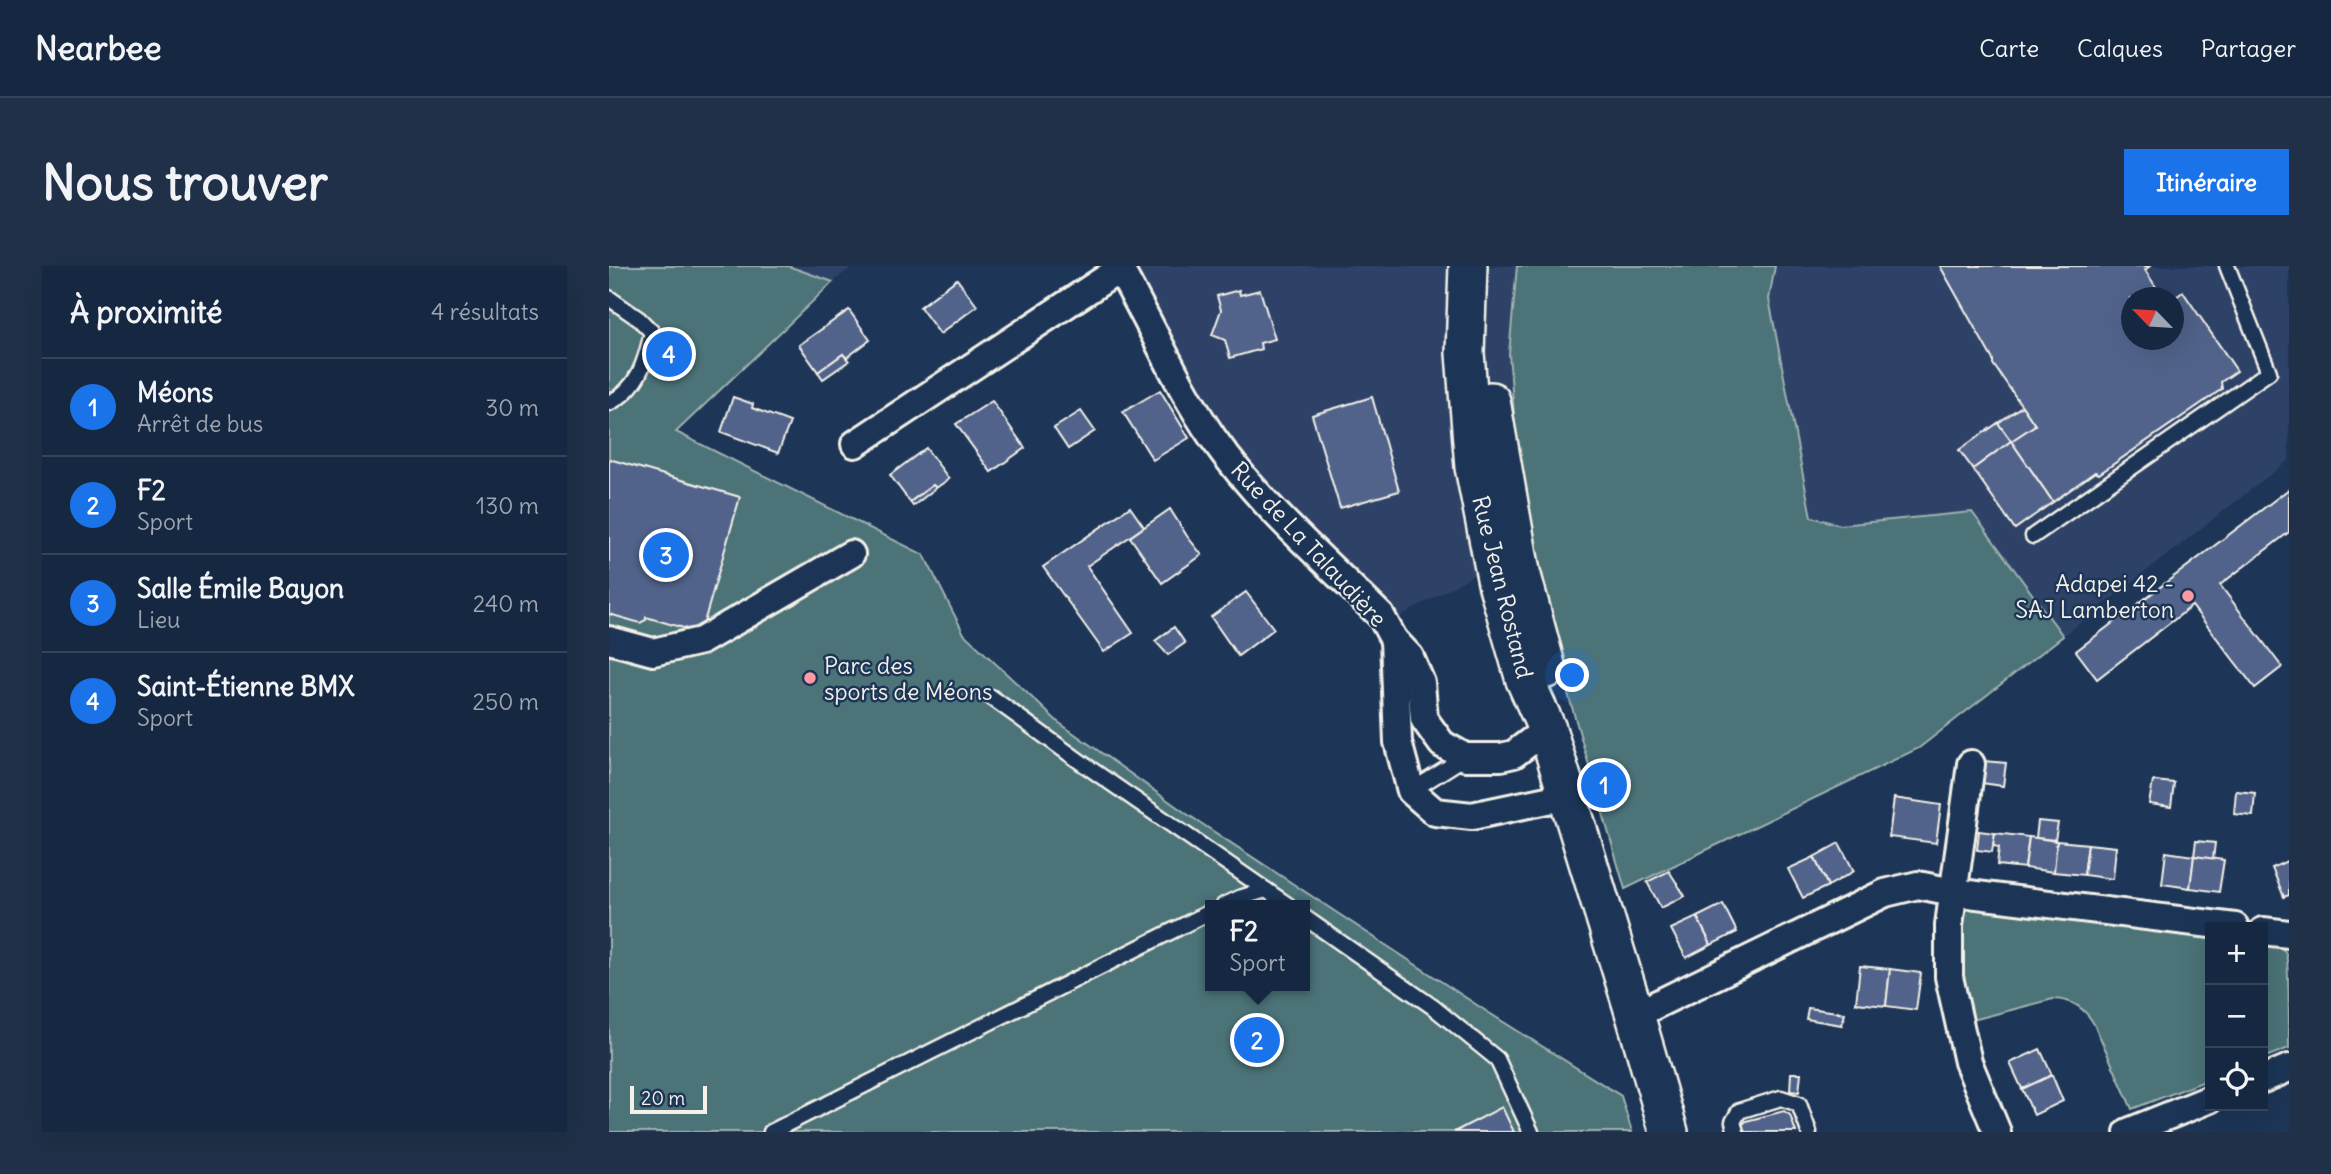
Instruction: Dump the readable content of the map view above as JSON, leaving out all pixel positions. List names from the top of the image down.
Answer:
{
  "streets": {
    "main road": ["Rue Jean Rostand"],
    "street": ["Rue de La Talaudière"]
  },
  "places": ["Adapei 42 - SAJ Lamberton", "Parc des sports de Méons"],
  "scale_bar": "20 m",
  "north": "top left",
  "page": {
    "header": "Nearbee",
    "nav": ["Carte", "Calques", "Partager"],
    "buttons": "Itinéraire",
    "title": "Nous trouver",
    "heading": ["À proximité", "4 résultats"],
    "pins": [
      "4",
      "3",
      "1",
      "2"
    ],
    "list": [
      {
        "mark": "1",
        "name": "Méons",
        "note": "Arrêt de bus",
        "value": "30 m"
      },
      {
        "mark": "2",
        "name": "F2",
        "note": "Sport",
        "value": "130 m"
      },
      {
        "mark": "3",
        "name": "Salle Émile Bayon",
        "note": "Lieu",
        "value": "240 m"
      },
      {
        "mark": "4",
        "name": "Saint-Étienne BMX",
        "note": "Sport",
        "value": "250 m"
      }
    ],
    "popup": ["F2", "Sport"],
    "map_buttons": ["+", "−"],
    "scale": "20 m"
  }
}
